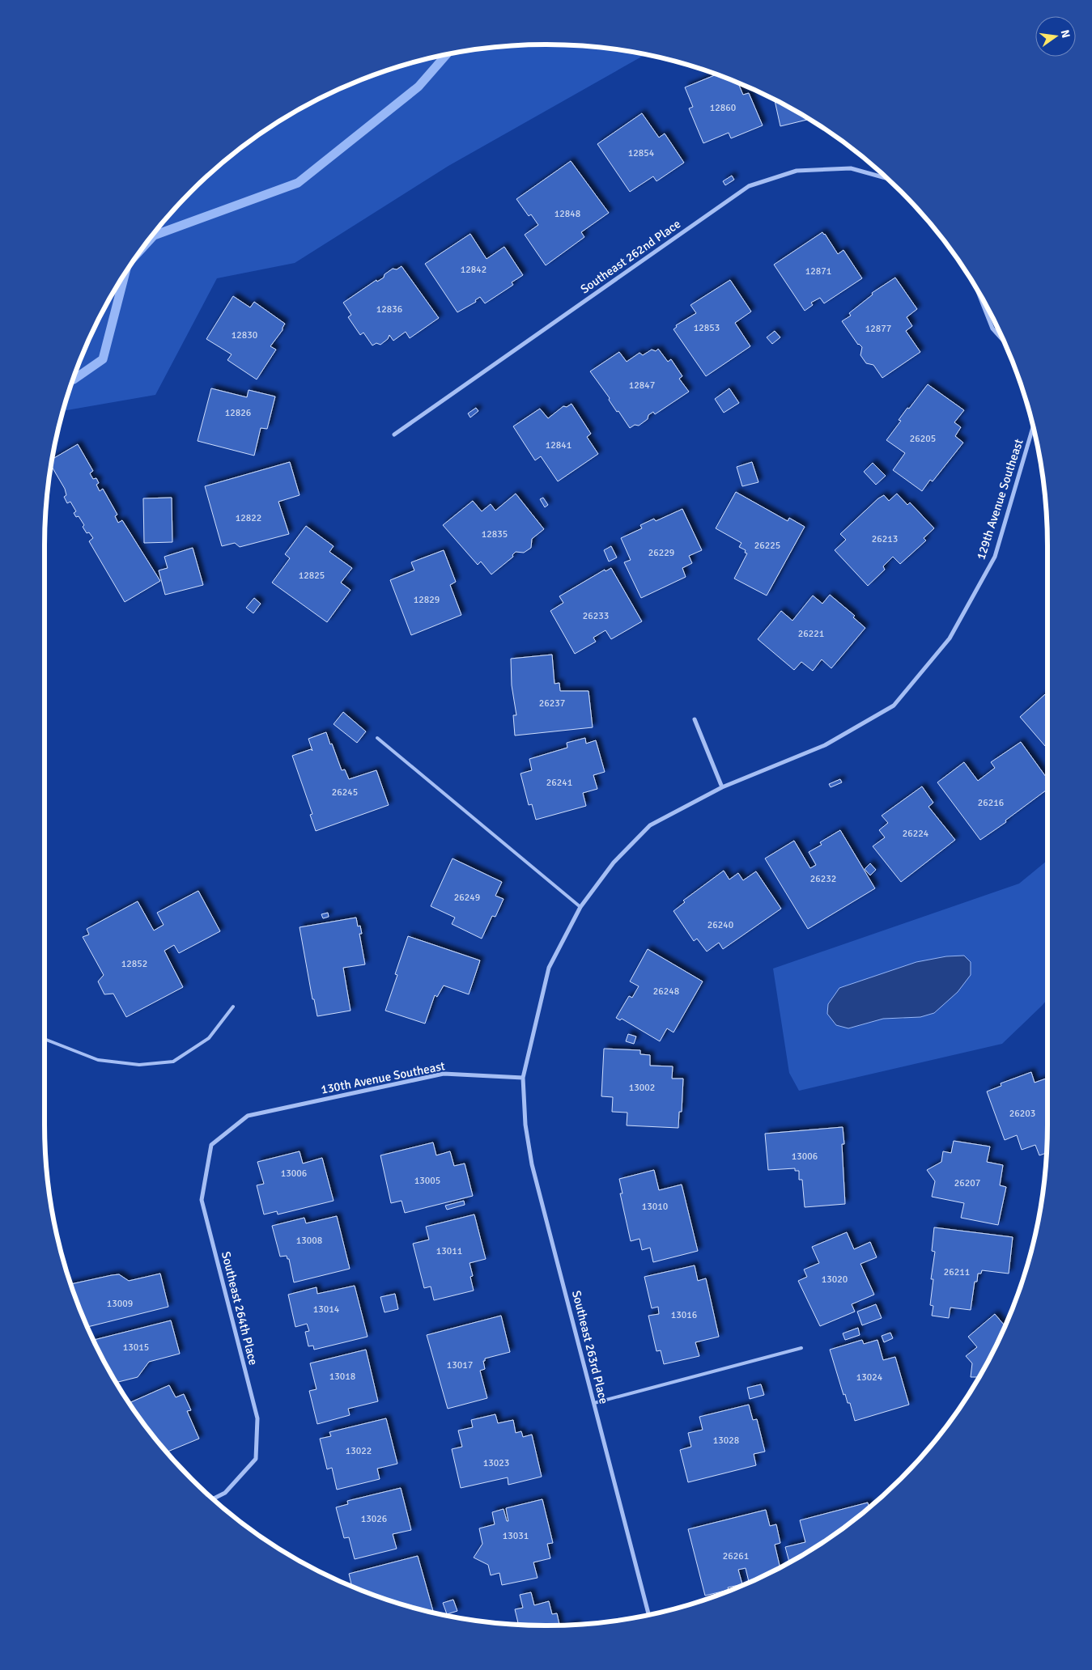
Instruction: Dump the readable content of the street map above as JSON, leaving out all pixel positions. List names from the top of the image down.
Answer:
{
  "streets": {
    "street": [
      "Southeast 262nd Place",
      "129th Avenue Southeast",
      "130th Avenue Southeast",
      "Southeast 264th Place",
      "Southeast 263rd Place"
    ]
  },
  "crossings": [
    ["129th Avenue Southeast", "130th Avenue Southeast"],
    ["129th Avenue Southeast", "Southeast 263rd Place"],
    ["130th Avenue Southeast", "Southeast 264th Place"],
    ["130th Avenue Southeast", "Southeast 263rd Place"]
  ],
  "house_numbers": [
    "12860",
    "12854",
    "12848",
    "12842",
    "12871",
    "12836",
    "12853",
    "12877",
    "12830",
    "12847",
    "12826",
    "26205",
    "12841",
    "12822",
    "12835",
    "26213",
    "26225",
    "26229",
    "12825",
    "12829",
    "26233",
    "26221",
    "26237",
    "26241",
    "26245",
    "26216",
    "26224",
    "26232",
    "26249",
    "26240",
    "12852",
    "26248",
    "13002",
    "26203",
    "13006",
    "13006",
    "13005",
    "26207",
    "13010",
    "13008",
    "13011",
    "26211",
    "13020",
    "13009",
    "13014",
    "13016",
    "13015",
    "13017",
    "13018",
    "13024",
    "13028",
    "13022",
    "13023",
    "13026",
    "13031",
    "26261"
  ],
  "north": "right"
}
